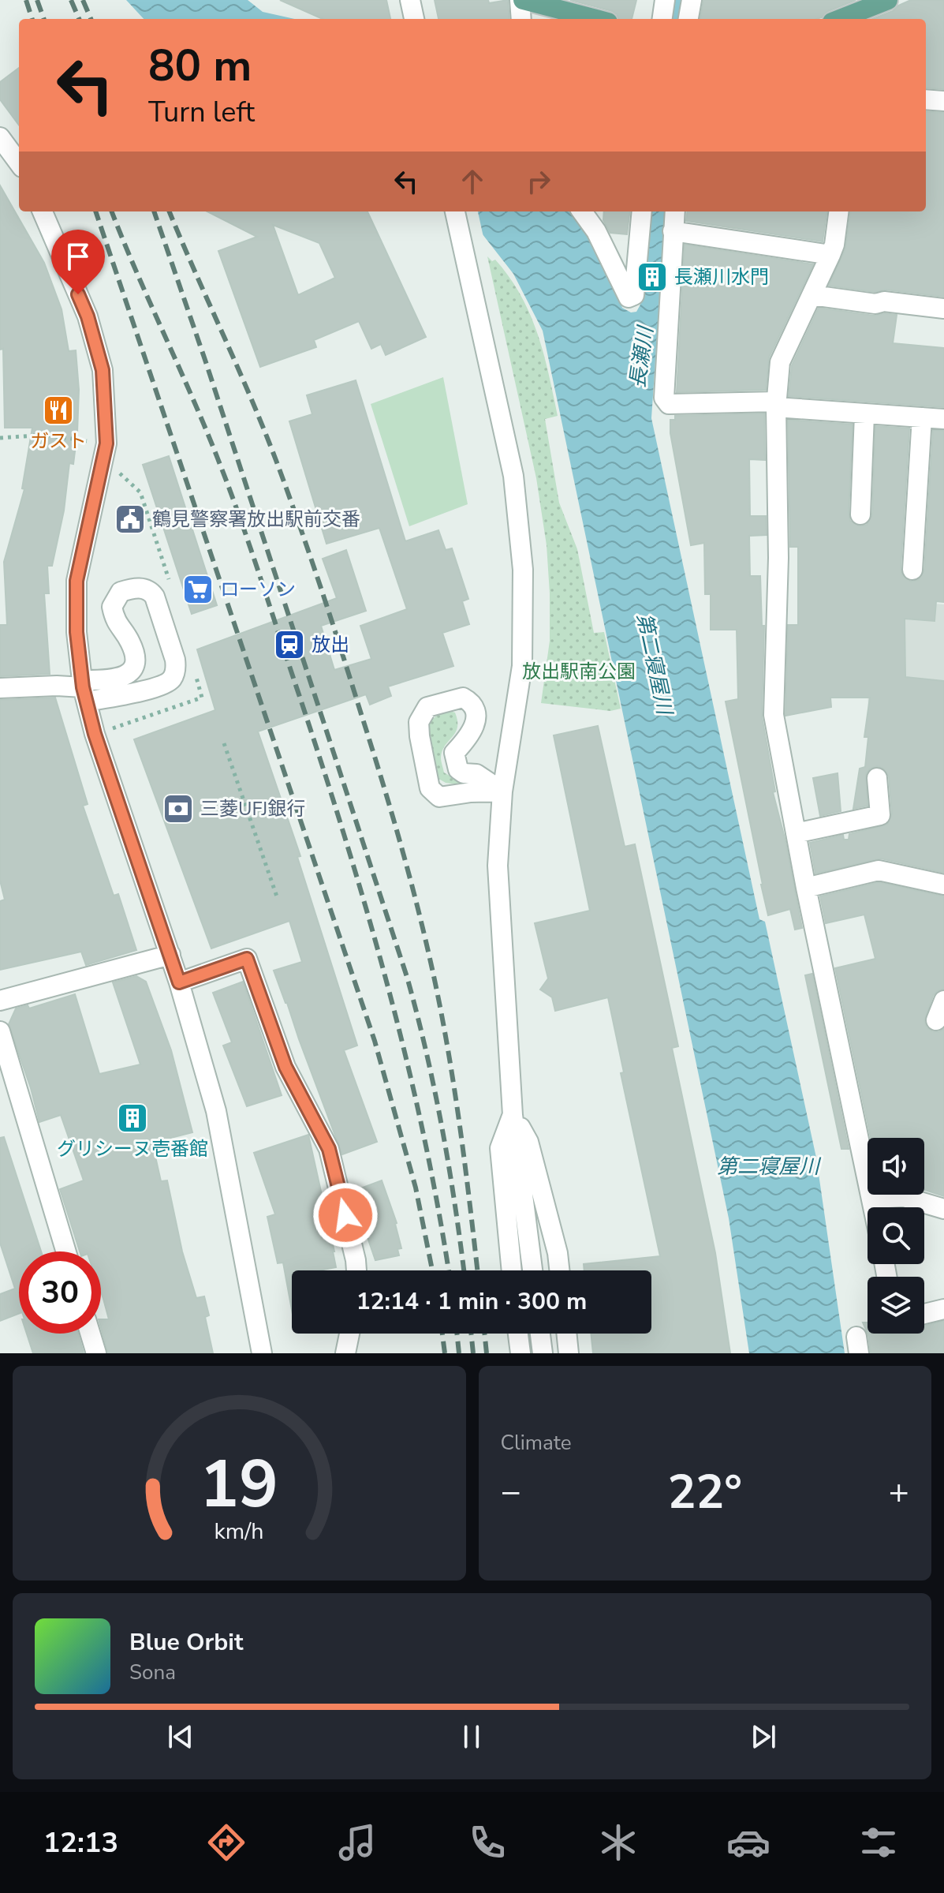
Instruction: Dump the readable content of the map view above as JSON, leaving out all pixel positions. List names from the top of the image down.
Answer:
{
  "water": ["長瀬川", "第二寝屋川"],
  "parks": ["放出駅南公園"],
  "places": {
    "building": ["長瀬川水門", "グリシーヌ壱番館"],
    "restaurant": ["ガスト"],
    "public building": ["鶴見警察署放出駅前交番"],
    "supermarket": ["ローソン"],
    "station": ["放出"],
    "bank": ["三菱UFJ銀行"]
  },
  "page": {
    "turn": ["80 m", "Turn left"],
    "limit": "30",
    "trip": "12:14 · 1 min · 300 m",
    "tile": "Climate",
    "heat": ["−", "22°", "+"],
    "song": ["Blue Orbit", "Sona"],
    "tabs": "12:13",
    "gauge": ["19", "km/h"]
  }
}
